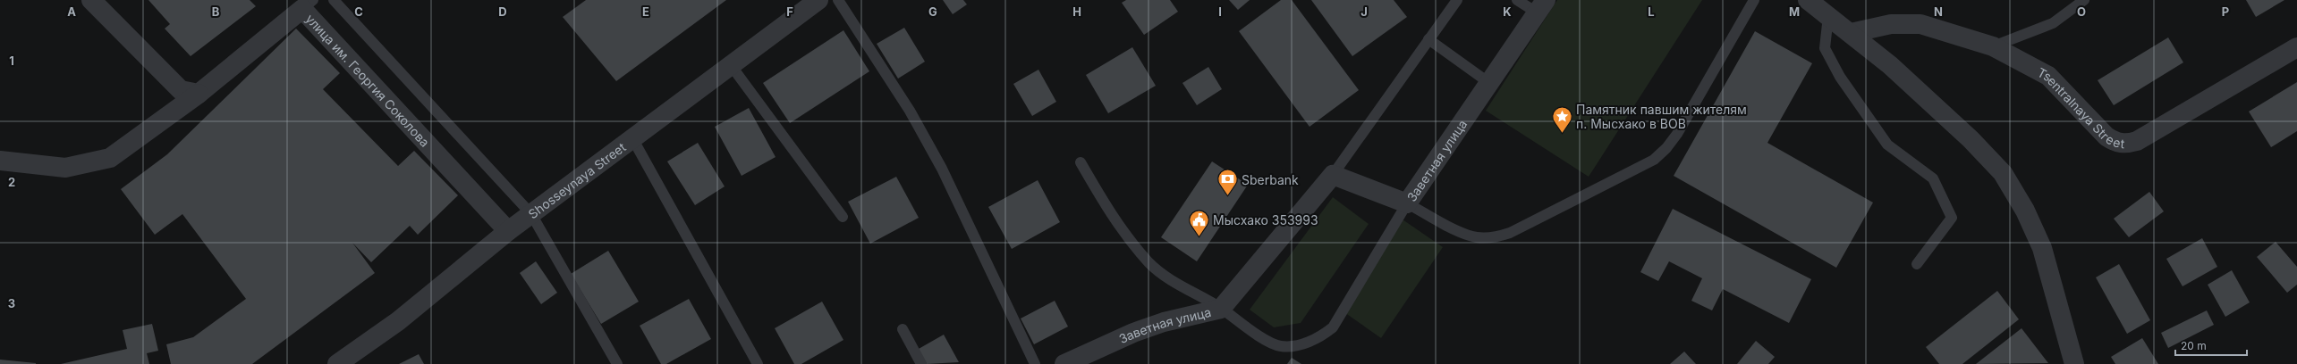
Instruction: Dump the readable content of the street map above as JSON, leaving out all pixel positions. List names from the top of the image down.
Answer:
{
  "streets": {
    "street": [
      "улица им. Георгия Соколова",
      "Tsentralnaya Street",
      "Заветная улица",
      "Shosseynaya Street"
    ]
  },
  "crossings": [
    ["улица им. Георгия Соколова", "Shosseynaya Street"]
  ],
  "places": {
    "place": ["Памятник павшим жителям п. Мысхако в ВОВ"],
    "bank": ["Sberbank"],
    "public building": ["Мысхако 353993"]
  },
  "scale_bar": "20 m",
  "grid": {
    "columns": [
      "A",
      "B",
      "C",
      "D",
      "E",
      "F",
      "G",
      "H",
      "I",
      "J",
      "K",
      "L",
      "M",
      "N",
      "O",
      "P"
    ],
    "rows": ["1", "2", "3"]
  }
}
